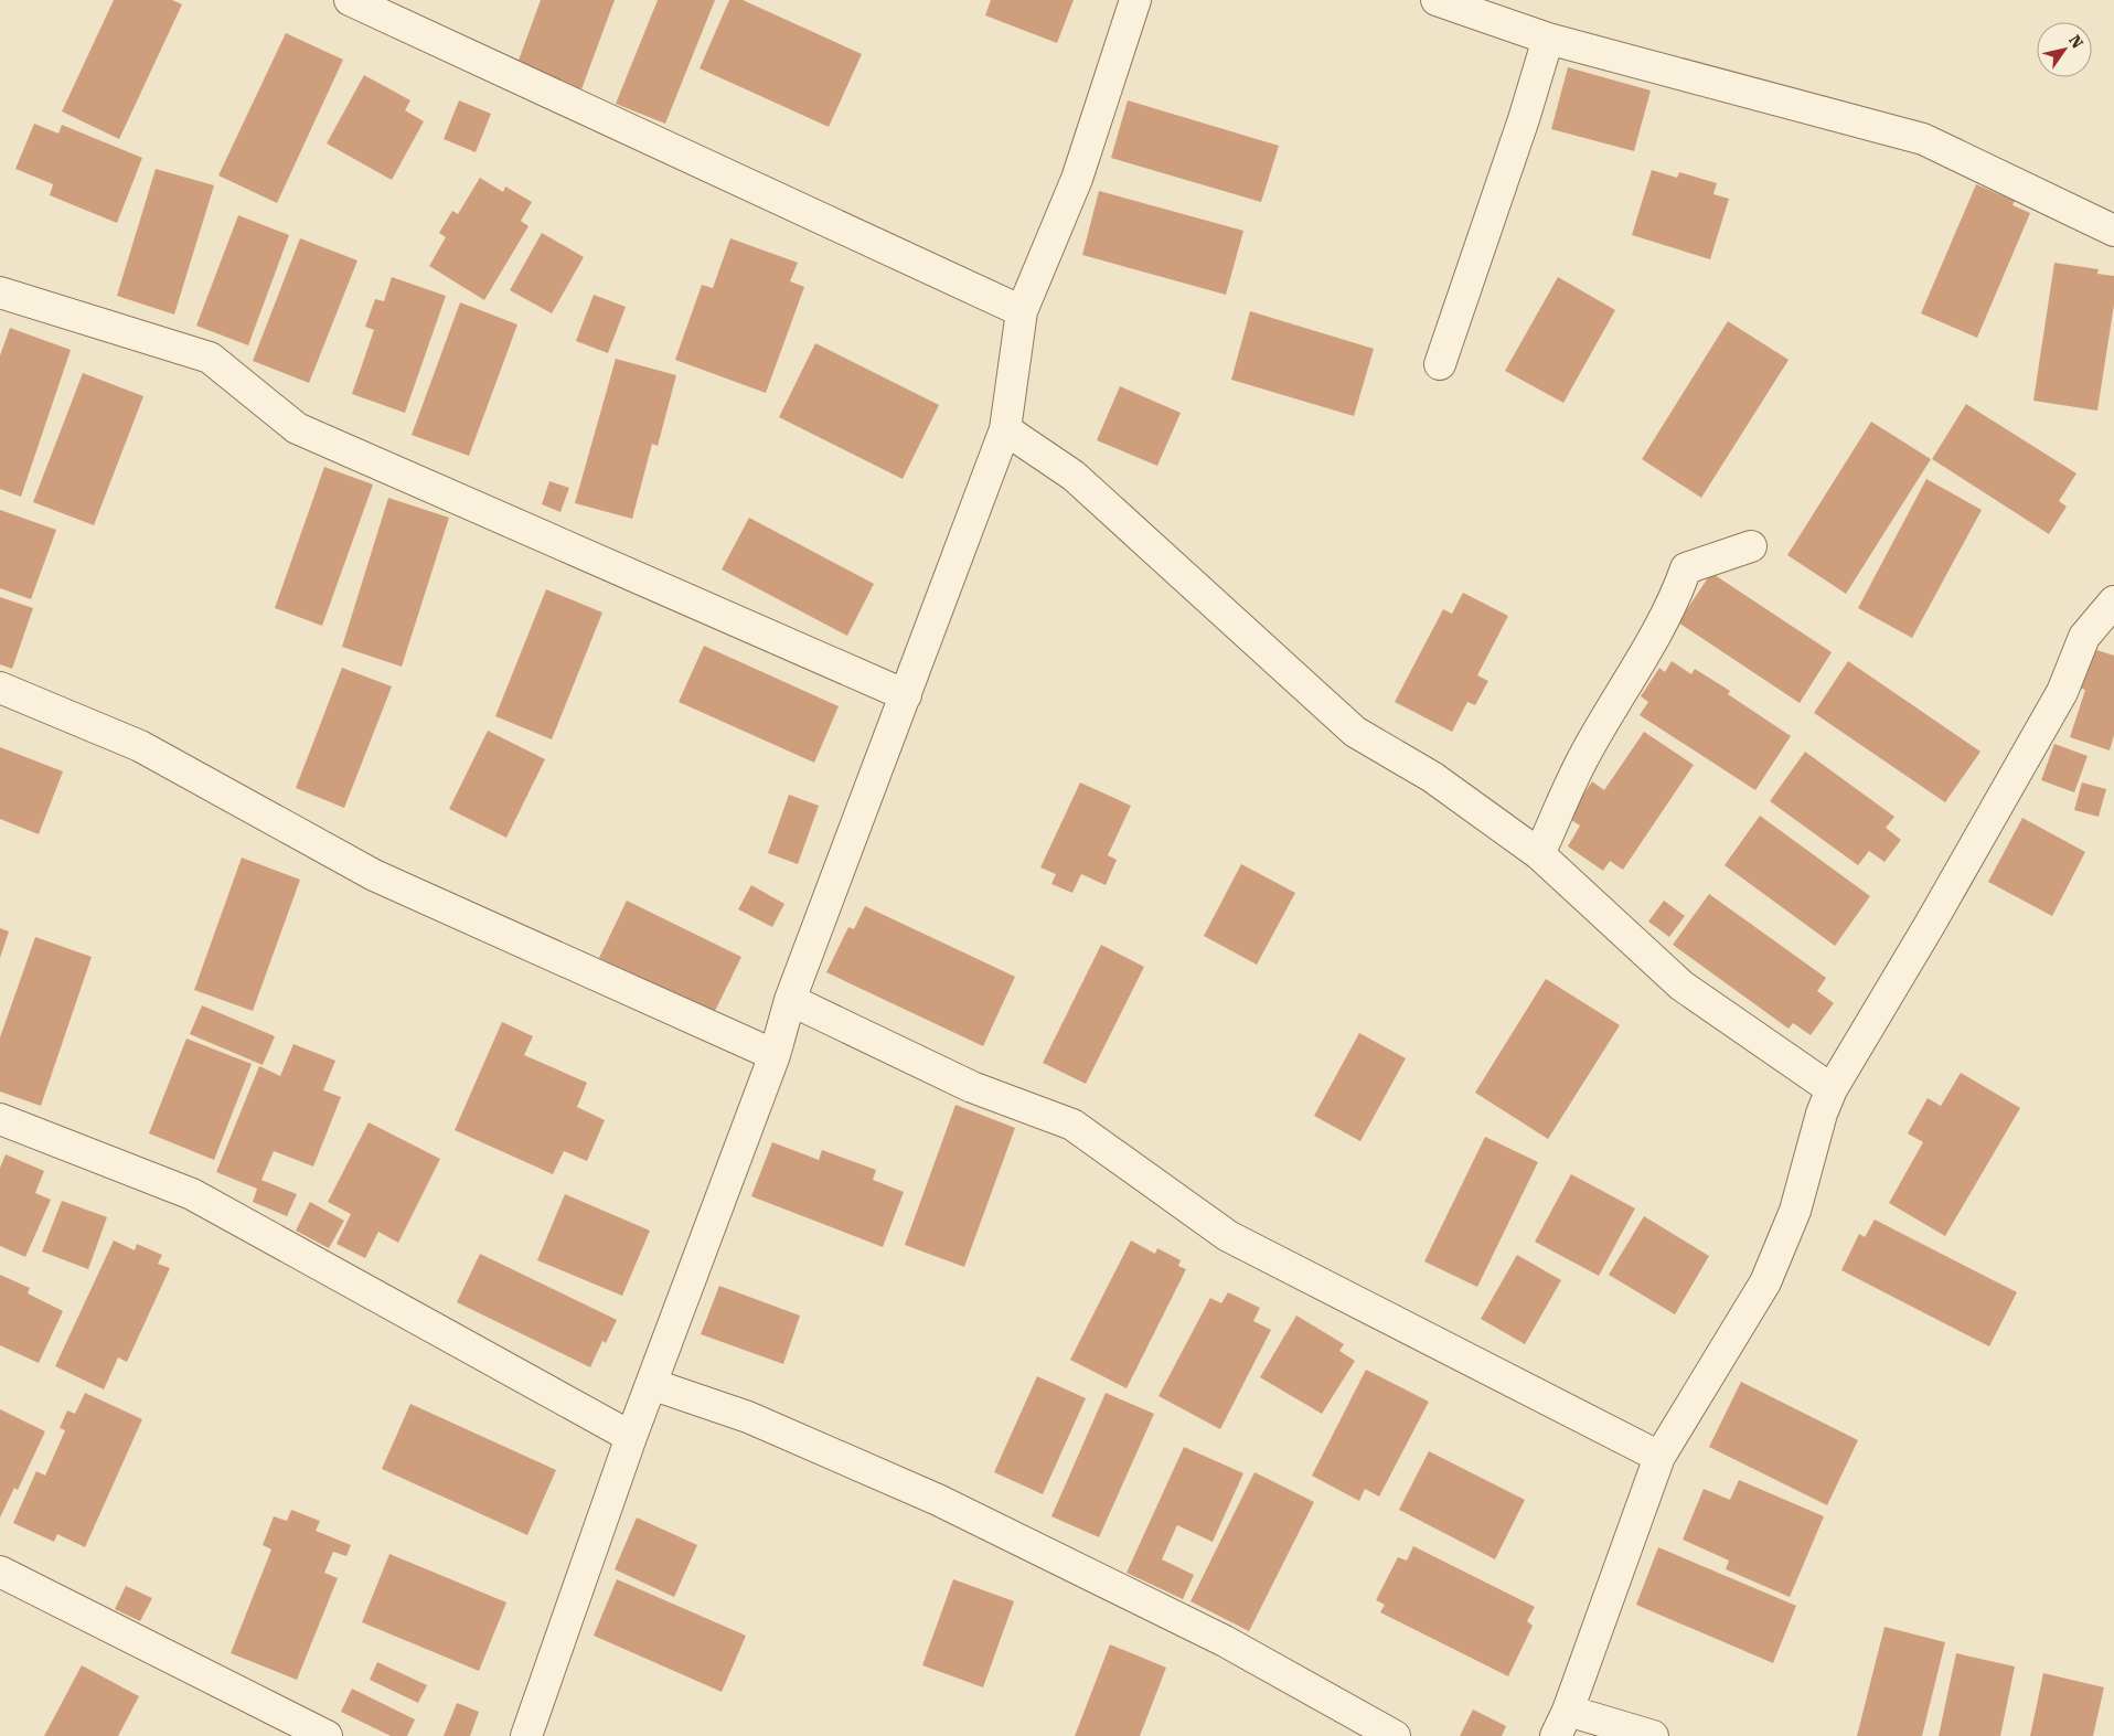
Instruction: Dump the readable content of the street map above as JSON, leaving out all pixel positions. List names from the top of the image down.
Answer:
{
  "north": "top right"
}
